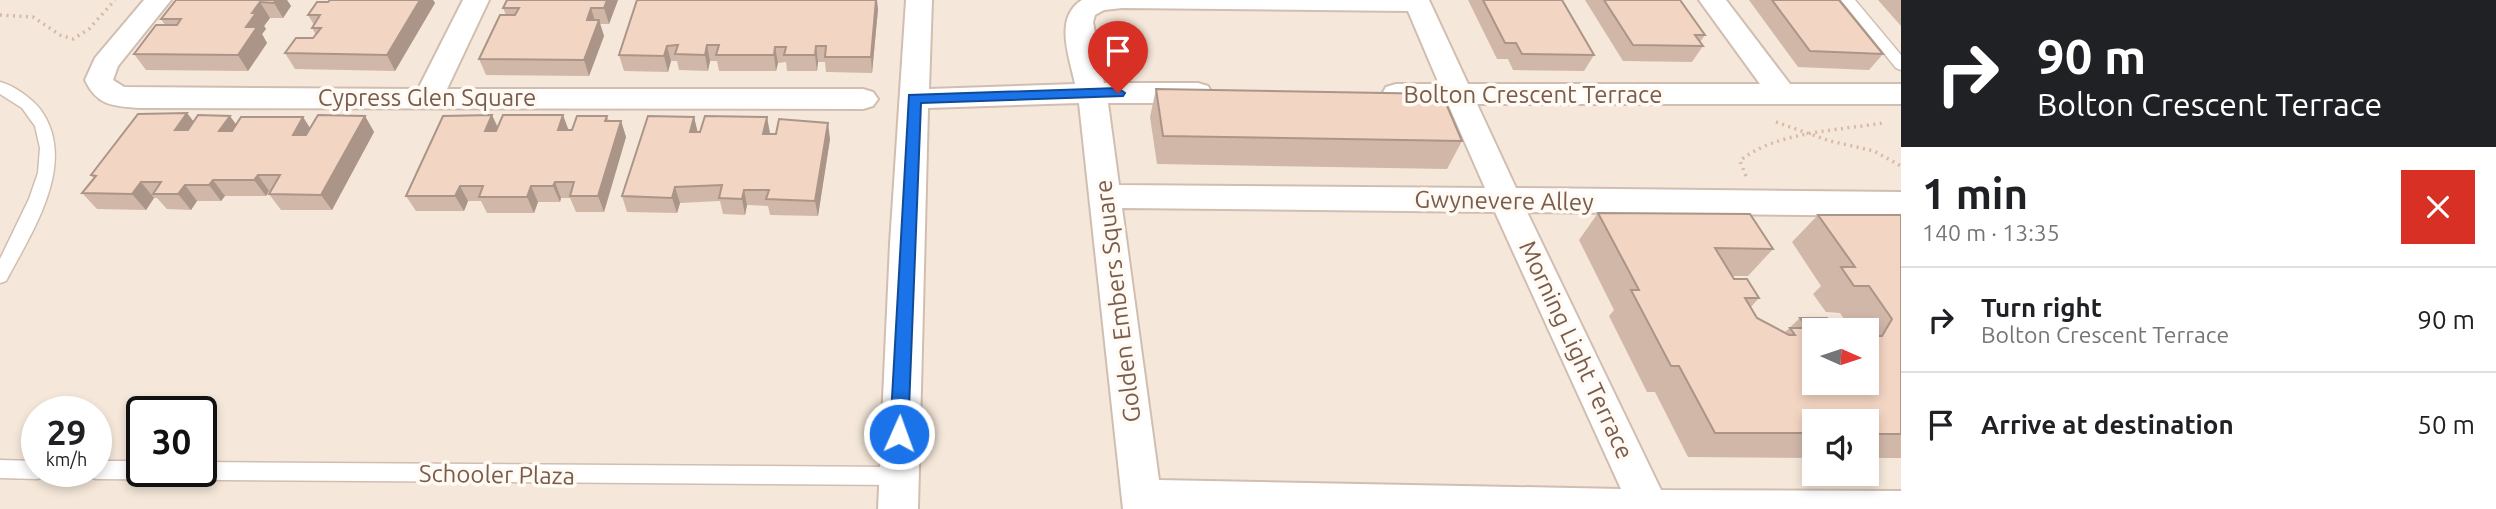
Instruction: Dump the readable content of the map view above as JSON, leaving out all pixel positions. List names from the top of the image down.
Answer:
{
  "streets": {
    "street": [
      "Bolton Crescent Terrace",
      "Cypress Glen Square",
      "Gwynevere Alley",
      "Golden Embers Square",
      "Morning Light Terrace"
    ],
    "lane": ["Schooler Plaza"]
  },
  "crossings": [
    ["Bolton Crescent Terrace", "Morning Light Terrace"],
    ["Gwynevere Alley", "Golden Embers Square"],
    ["Gwynevere Alley", "Morning Light Terrace"],
    ["Golden Embers Square", "Morning Light Terrace"]
  ],
  "north": "right",
  "page": {
    "turn": ["90 m", "Bolton Crescent Terrace"],
    "heading": ["1 min", "140 m · 13:35"],
    "list": [
      {
        "name": "Turn right",
        "note": "Bolton Crescent Terrace",
        "value": "90 m"
      },
      {
        "name": "Arrive at destination",
        "value": "50 m"
      }
    ],
    "speed": "29 km/h",
    "limit": "30"
  }
}
